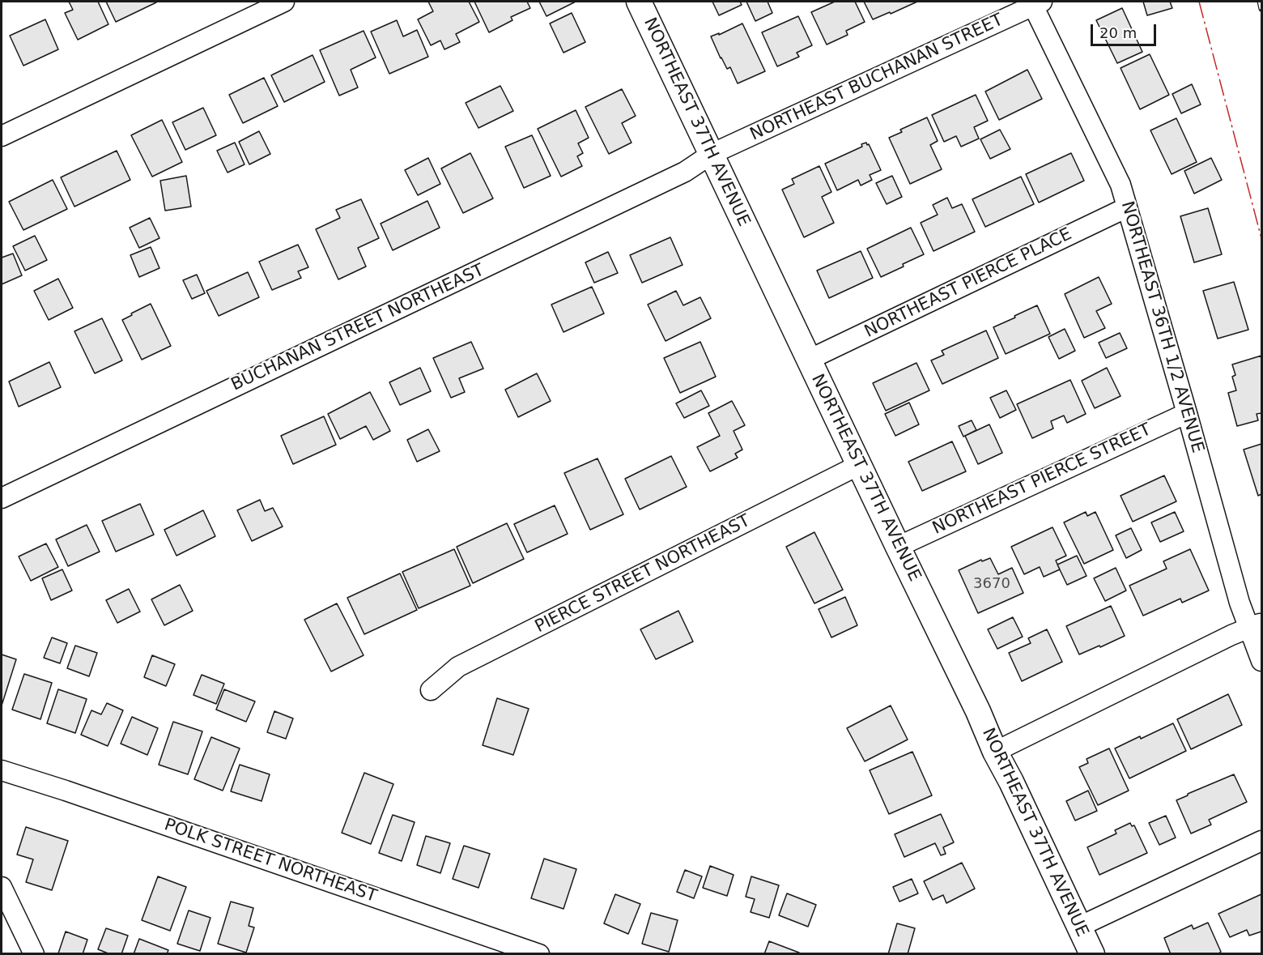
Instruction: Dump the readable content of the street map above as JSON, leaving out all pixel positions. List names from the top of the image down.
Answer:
{
  "streets": {
    "street": [
      "NORTHEAST BUCHANAN STREET",
      "NORTHEAST 37TH AVENUE",
      "NORTHEAST PIERCE PLACE",
      "NORTHEAST 36TH 1/2 AVENUE",
      "BUCHANAN STREET NORTHEAST",
      "NORTHEAST PIERCE STREET",
      "PIERCE STREET NORTHEAST",
      "POLK STREET NORTHEAST"
    ]
  },
  "crossings": [
    ["NORTHEAST BUCHANAN STREET", "NORTHEAST 37TH AVENUE"],
    ["NORTHEAST BUCHANAN STREET", "NORTHEAST 36TH 1/2 AVENUE"],
    ["NORTHEAST BUCHANAN STREET", "BUCHANAN STREET NORTHEAST"],
    ["NORTHEAST 37TH AVENUE", "NORTHEAST PIERCE PLACE"],
    ["NORTHEAST 37TH AVENUE", "BUCHANAN STREET NORTHEAST"],
    ["NORTHEAST 37TH AVENUE", "NORTHEAST PIERCE STREET"],
    ["NORTHEAST 37TH AVENUE", "PIERCE STREET NORTHEAST"],
    ["NORTHEAST PIERCE PLACE", "NORTHEAST 36TH 1/2 AVENUE"],
    ["NORTHEAST 36TH 1/2 AVENUE", "NORTHEAST PIERCE STREET"]
  ],
  "house_numbers": ["3670"],
  "scale_bar": "20 m"
}
